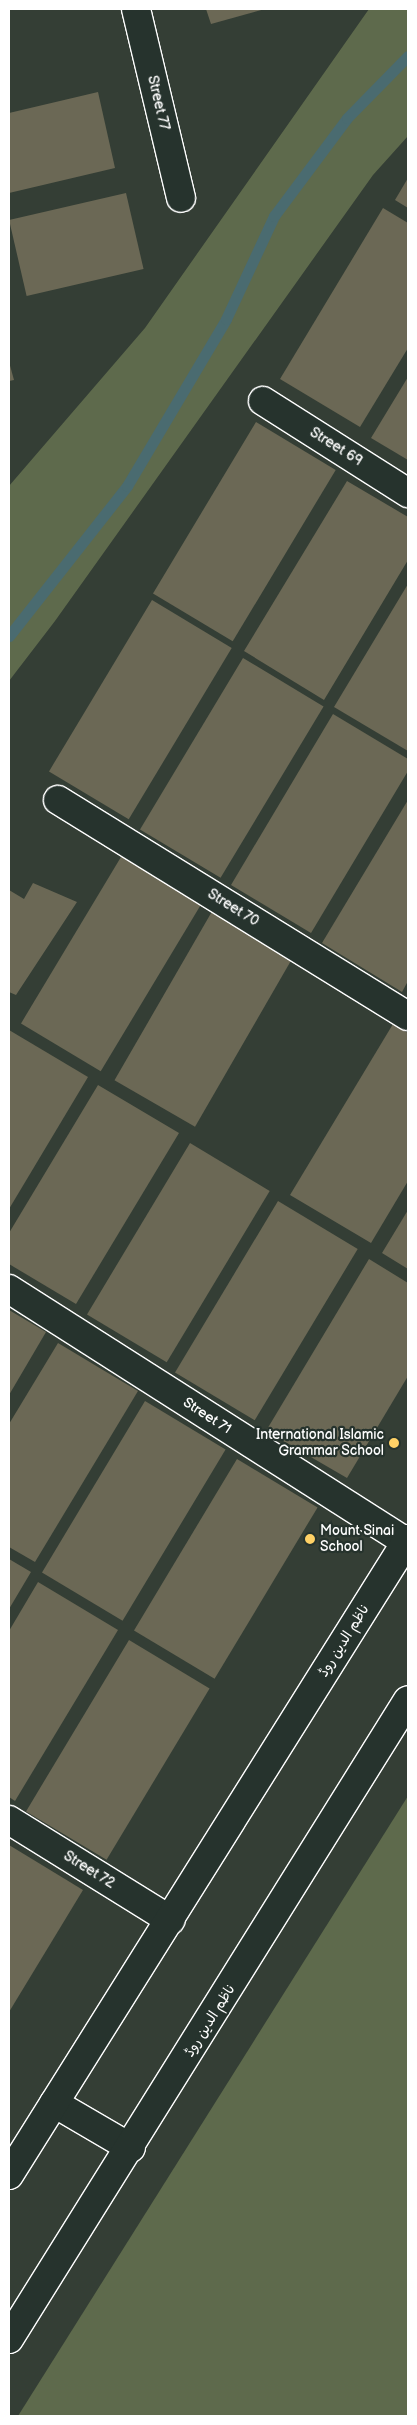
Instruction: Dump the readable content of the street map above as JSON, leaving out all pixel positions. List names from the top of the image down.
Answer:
{
  "streets": {
    "main road": [
      "Street 77",
      "Street 69",
      "Street 70",
      "Street 71",
      "ناظم الدین روڈ",
      "Street 72"
    ]
  },
  "crossings": [
    ["Street 71", "ناظم الدین روڈ"],
    ["ناظم الدین روڈ", "Street 72"]
  ],
  "places": ["International Islamic Grammar School", "Mount Sinai School"]
}
